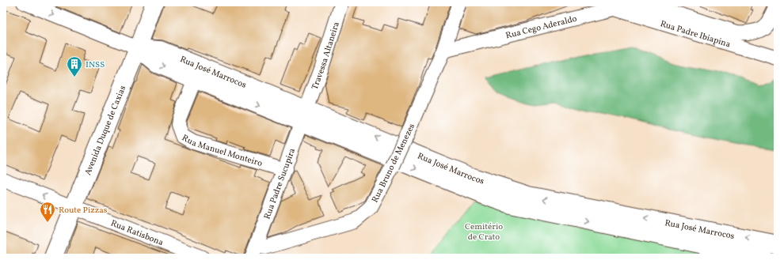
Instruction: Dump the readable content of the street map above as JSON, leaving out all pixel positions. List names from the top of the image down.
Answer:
{
  "streets": {
    "main road": ["Rua José Marrocos", "Avenida Duque de Caxias"],
    "street": [
      "Rua Cego Aderaldo",
      "Rua Padre Ibiapina",
      "Travessa Altaneira",
      "Rua Manuel Monteiro",
      "Rua Bruno de Menezes",
      "Rua Padre Sucupira",
      "Rua Ratisbona"
    ]
  },
  "crossings": [
    ["Rua Cego Aderaldo", "Rua Padre Ibiapina"],
    ["Rua Cego Aderaldo", "Rua Bruno de Menezes"],
    ["Travessa Altaneira", "Rua José Marrocos"],
    ["Travessa Altaneira", "Rua Padre Sucupira"],
    ["Rua José Marrocos", "Avenida Duque de Caxias"],
    ["Rua José Marrocos", "Rua Manuel Monteiro"],
    ["Rua José Marrocos", "Rua Padre Sucupira"],
    ["Avenida Duque de Caxias", "Rua Ratisbona"],
    ["Rua Manuel Monteiro", "Rua Padre Sucupira"],
    ["Rua Bruno de Menezes", "Rua Padre Sucupira"]
  ],
  "one_way": ["Rua Ratisbona"],
  "parks": ["Cemitério de Crato"],
  "places": {
    "building": ["INSS"],
    "restaurant": ["Route Pizzas"]
  }
}
